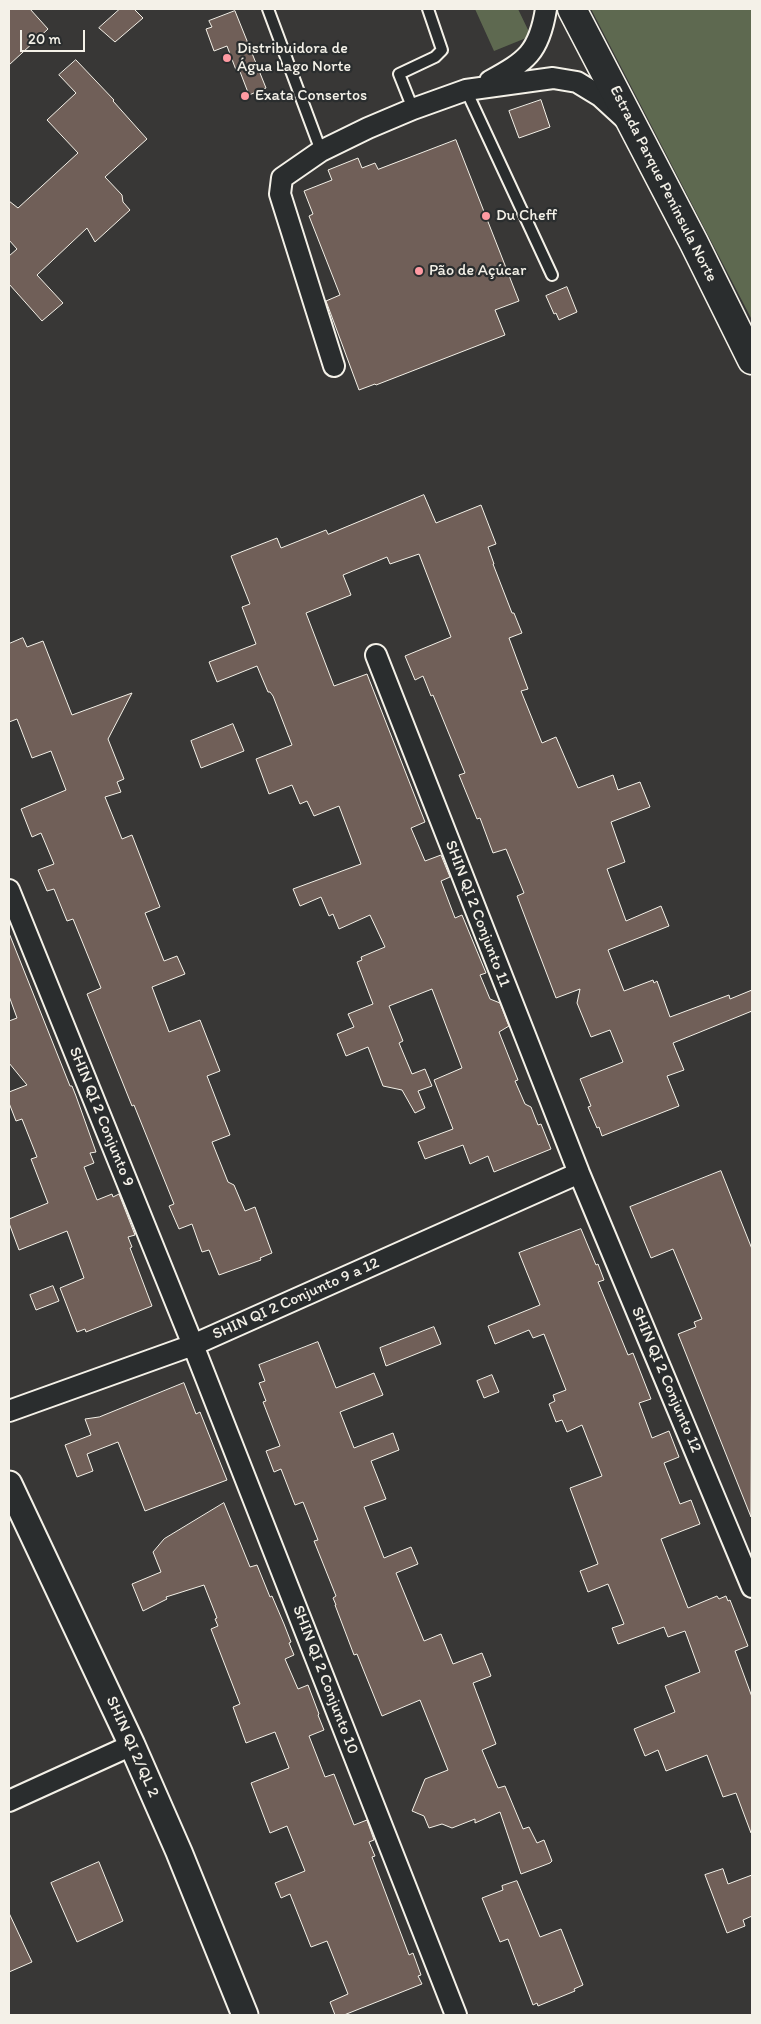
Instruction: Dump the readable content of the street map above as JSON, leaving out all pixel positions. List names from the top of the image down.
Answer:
{
  "streets": {
    "main road": ["Estrada Parque Península Norte"],
    "street": [
      "SHIN QI 2 Conjunto 11",
      "SHIN QI 2 Conjunto 9",
      "SHIN QI 2 Conjunto 9 a 12",
      "SHIN QI 2 Conjunto 12",
      "SHIN QI 2 Conjunto 10",
      "SHIN QI 2/QL 2"
    ]
  },
  "crossings": [
    ["SHIN QI 2 Conjunto 11", "SHIN QI 2 Conjunto 9 a 12"],
    ["SHIN QI 2 Conjunto 11", "SHIN QI 2 Conjunto 12"],
    ["SHIN QI 2 Conjunto 9", "SHIN QI 2 Conjunto 9 a 12"],
    ["SHIN QI 2 Conjunto 9", "SHIN QI 2 Conjunto 10"],
    ["SHIN QI 2 Conjunto 9 a 12", "SHIN QI 2 Conjunto 12"],
    ["SHIN QI 2 Conjunto 9 a 12", "SHIN QI 2 Conjunto 10"]
  ],
  "places": [
    "Distribuidora de Água Lago Norte",
    "Exata Consertos",
    "Du Cheff",
    "Pão de Açúcar"
  ],
  "scale_bar": "20 m"
}
